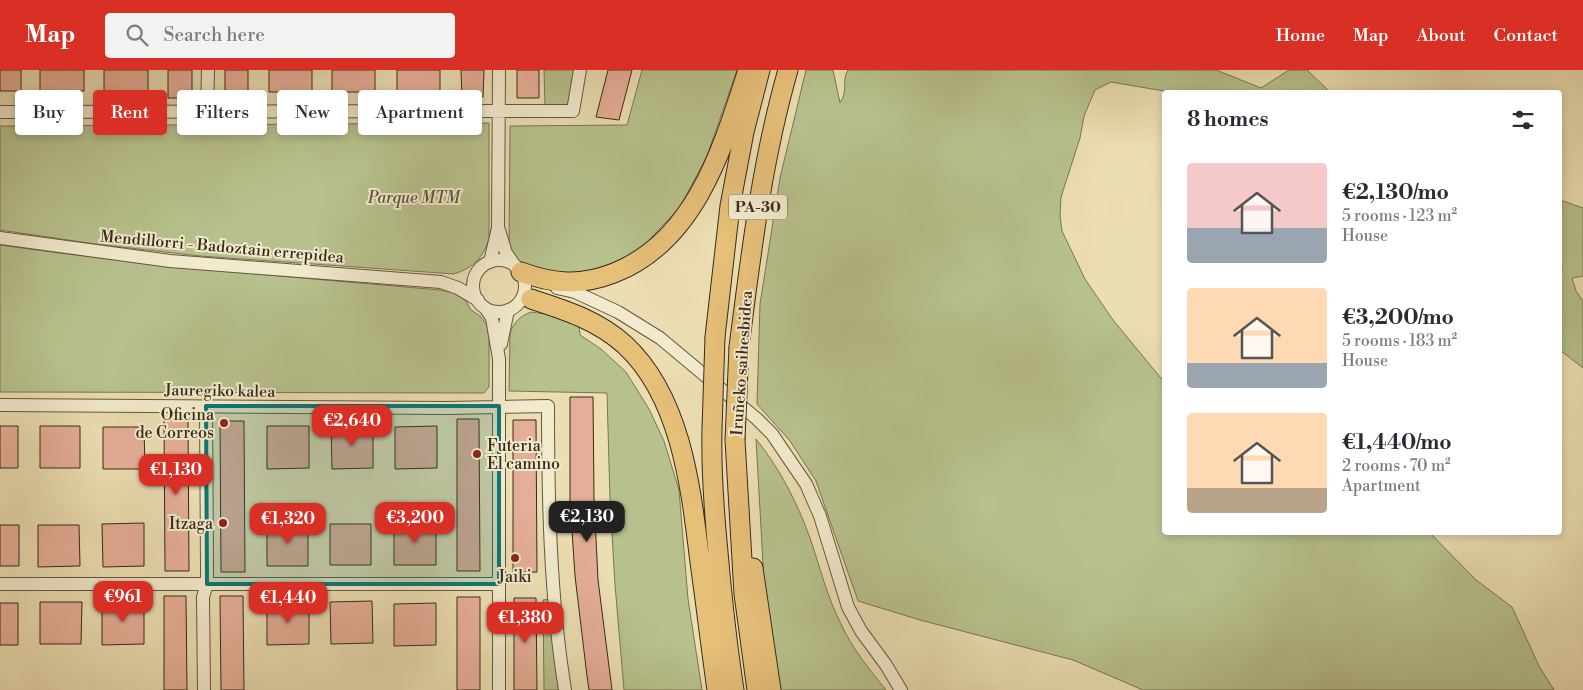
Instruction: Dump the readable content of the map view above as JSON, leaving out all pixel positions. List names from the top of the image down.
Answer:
{
  "streets": {
    "highway": ["PA-30", "Iruñeko saihesbidea"],
    "street": ["Mendillorri - Badoztain errepidea", "Jauregiko kalea"]
  },
  "parks": ["Parque MTM"],
  "places": [
    "Oficina de Correos",
    "Futeria El camino",
    "Itzaga",
    "Jaiki"
  ],
  "page": {
    "header": "Map",
    "search": "Search here",
    "nav": [
      "Home",
      "Map",
      "About",
      "Contact"
    ],
    "chip": [
      "Buy",
      "Rent",
      "Filters",
      "New",
      "Apartment"
    ],
    "heading": "8 homes",
    "list": [
      {
        "name": "€2,130/mo",
        "note": "5 rooms · 123 m² · House"
      },
      {
        "name": "€3,200/mo",
        "note": "5 rooms · 183 m² · House"
      },
      {
        "name": "€1,440/mo",
        "note": "2 rooms · 70 m² · Apartment"
      }
    ],
    "price": [
      "€2,640",
      "€1,130",
      "€2,130",
      "€3,200",
      "€1,320",
      "€961",
      "€1,440",
      "€1,380"
    ]
  }
}
